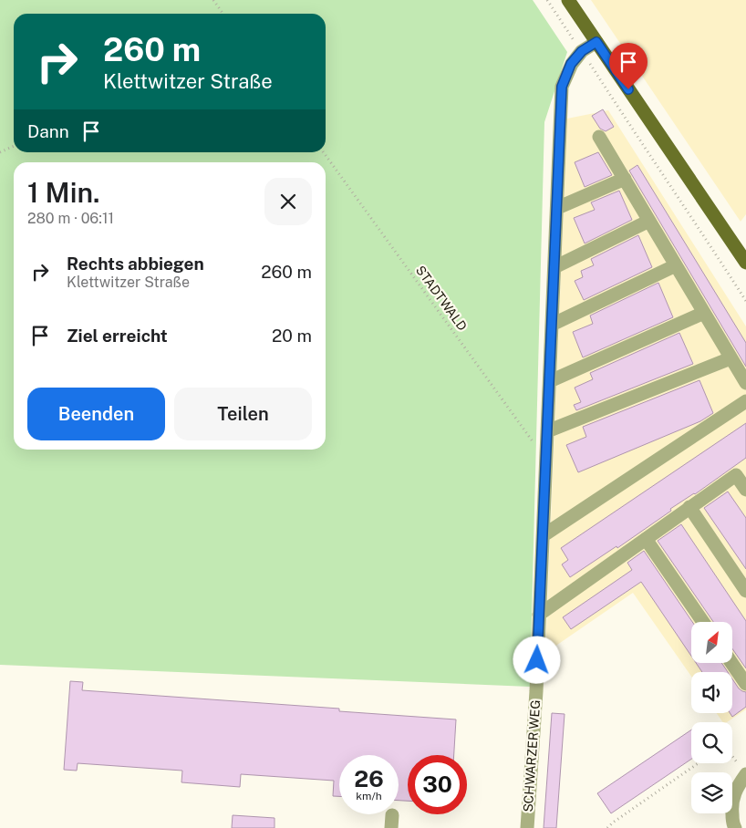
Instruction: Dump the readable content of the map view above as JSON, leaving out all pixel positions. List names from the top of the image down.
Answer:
{
  "streets": {
    "street": ["SCHWARZER WEG"],
    "path": ["STADTWALD"]
  },
  "crossings": [
    ["STADTWALD", "SCHWARZER WEG"]
  ],
  "north": "top right",
  "page": {
    "turn": ["260 m", "Klettwitzer Straße"],
    "then": "Dann",
    "heading": ["1 Min.", "280 m · 06:11"],
    "list": [
      {
        "name": "Rechts abbiegen",
        "note": "Klettwitzer Straße",
        "value": "260 m"
      },
      {
        "name": "Ziel erreicht",
        "value": "20 m"
      }
    ],
    "buttons": ["Beenden", "Teilen"],
    "speed": "26 km/h",
    "limit": "30"
  }
}
